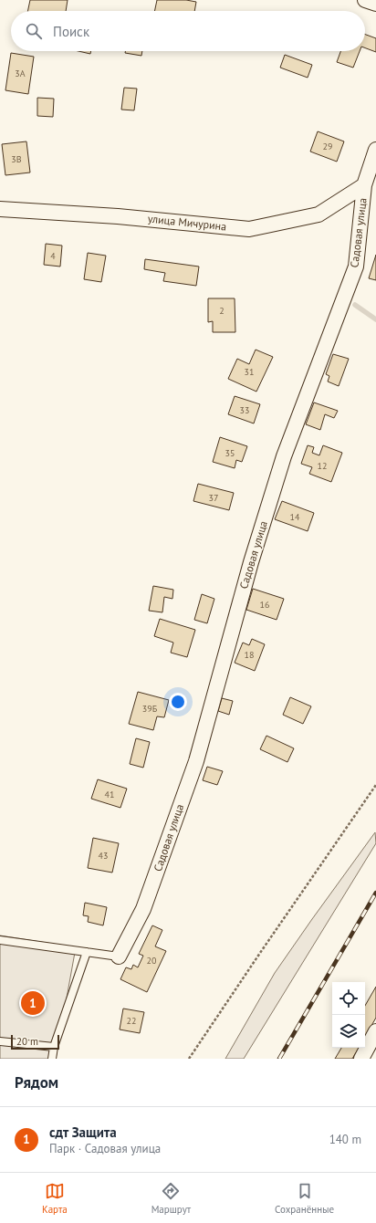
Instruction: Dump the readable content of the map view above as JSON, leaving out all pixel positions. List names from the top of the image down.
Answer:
{
  "streets": {
    "street": ["улица Мичурина", "Садовая улица"]
  },
  "crossings": [
    ["улица Мичурина", "Садовая улица"]
  ],
  "house_numbers": [
    "3А",
    "29",
    "3В",
    "4",
    "2",
    "31",
    "33",
    "35",
    "12",
    "37",
    "14",
    "16",
    "18",
    "39Б",
    "41",
    "43",
    "20",
    "22"
  ],
  "scale_bar": "20 m",
  "page": {
    "search": "Поиск",
    "pins": "1",
    "scale": "20 m",
    "heading": "Рядом",
    "list": [
      {
        "mark": "1",
        "name": "сдт Защита",
        "note": "Парк · Садовая улица",
        "value": "140 m"
      }
    ],
    "nav": ["Карта", "Маршрут", "Сохранённые"]
  }
}
